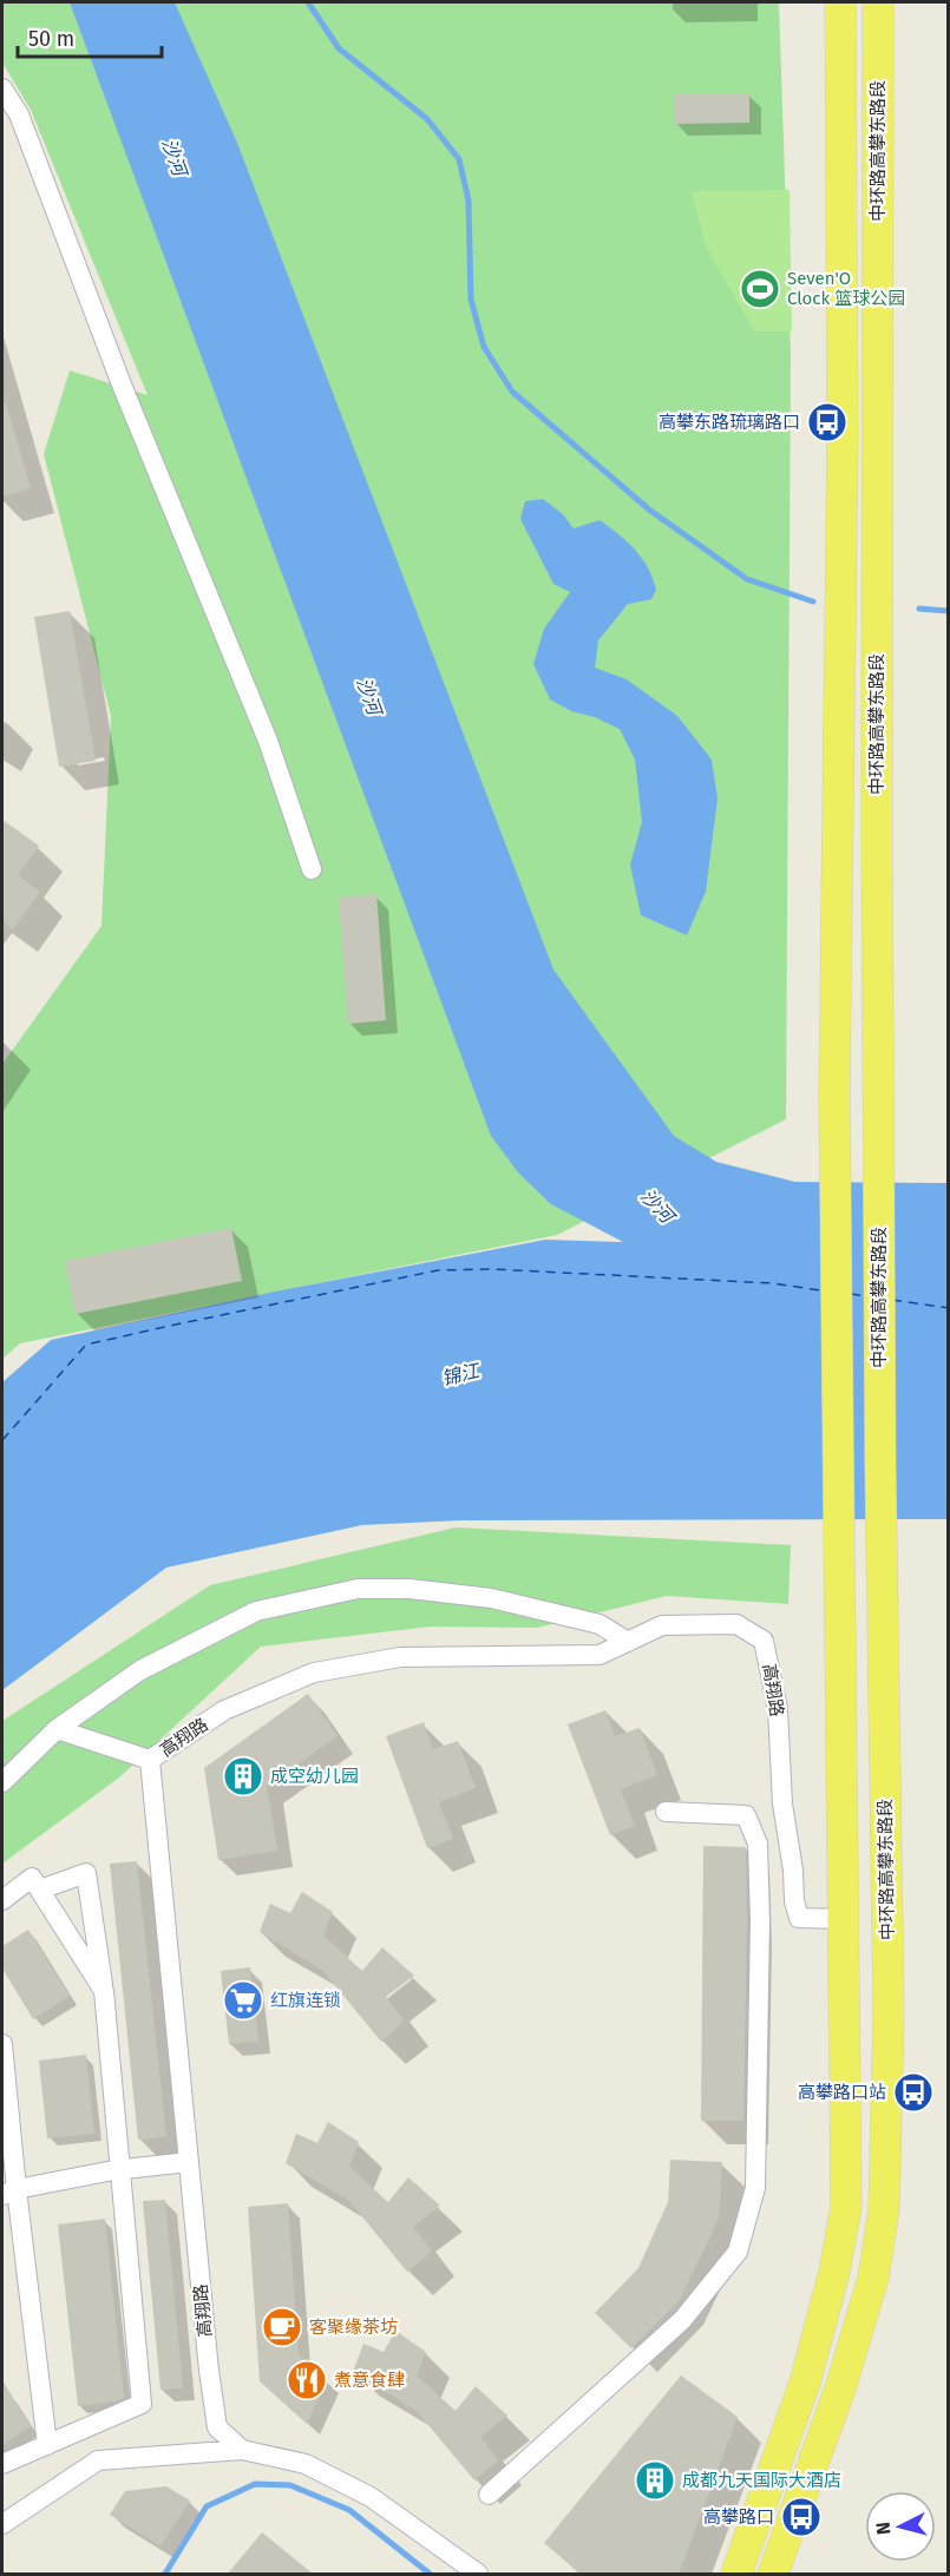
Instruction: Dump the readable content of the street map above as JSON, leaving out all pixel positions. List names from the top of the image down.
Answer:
{
  "streets": {
    "main road": ["中环路高攀东路段"],
    "street": ["高翔路"]
  },
  "crossings": [
    ["中环路高攀东路段", "高翔路"]
  ],
  "water": ["沙河", "锦江"],
  "places": {
    "sports": ["Seven'O Clock 篮球公园"],
    "bus stop": ["高攀东路琉璃路口", "高攀路口站", "高攀路口"],
    "building": ["成空幼儿园", "成都九天国际大酒店"],
    "supermarket": ["红旗连锁"],
    "cafe": ["客聚缘茶坊"],
    "restaurant": ["煮意食肆"]
  },
  "scale_bar": "50 m",
  "north": "left"
}
